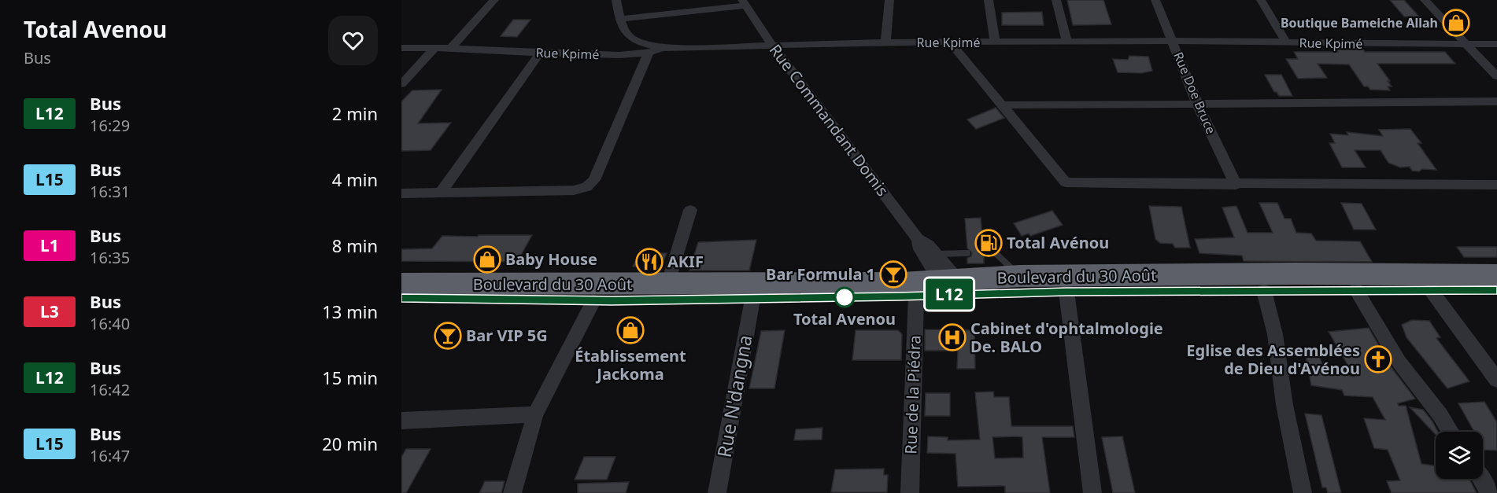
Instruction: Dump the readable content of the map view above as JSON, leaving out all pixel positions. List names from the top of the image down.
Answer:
{
  "streets": {
    "highway": ["Boulevard du 30 Août"],
    "street": [
      "Rue Kpimé",
      "Rue Doe Bruce",
      "Rue Commandant Domis",
      "Rue de la Piédra",
      "Rue N'dangna"
    ]
  },
  "crossings": [
    ["Rue Kpimé", "Rue Doe Bruce"],
    ["Rue Kpimé", "Rue Commandant Domis"],
    ["Rue Commandant Domis", "Boulevard du 30 Août"],
    ["Rue Commandant Domis", "Rue de la Piédra"],
    ["Boulevard du 30 Août", "Rue de la Piédra"],
    ["Boulevard du 30 Août", "Rue N'dangna"]
  ],
  "places": {
    "shop": ["Boutique Bameiche Allah", "Baby House", "Établissement Jackoma"],
    "fuel station": ["Total Avénou"],
    "restaurant": ["AKIF"],
    "bar": ["Bar Formula 1", "Bar VIP 5G"],
    "other": ["Total Avenou"],
    "hospital": ["Cabinet d'ophtalmologie De. BALO"],
    "church": ["Eglise des Assemblées de Dieu d'Avénou"]
  },
  "lines": ["bus line L12"],
  "page": {
    "heading": ["Total Avenou", "Bus"],
    "on_map": "L12",
    "list": [
      {
        "mark": "L12",
        "name": "Bus",
        "note": "16:29",
        "value": "2 min"
      },
      {
        "mark": "L15",
        "name": "Bus",
        "note": "16:31",
        "value": "4 min"
      },
      {
        "mark": "L1",
        "name": "Bus",
        "note": "16:35",
        "value": "8 min"
      },
      {
        "mark": "L3",
        "name": "Bus",
        "note": "16:40",
        "value": "13 min"
      },
      {
        "mark": "L12",
        "name": "Bus",
        "note": "16:42",
        "value": "15 min"
      },
      {
        "mark": "L15",
        "name": "Bus",
        "note": "16:47",
        "value": "20 min"
      }
    ]
  }
}
